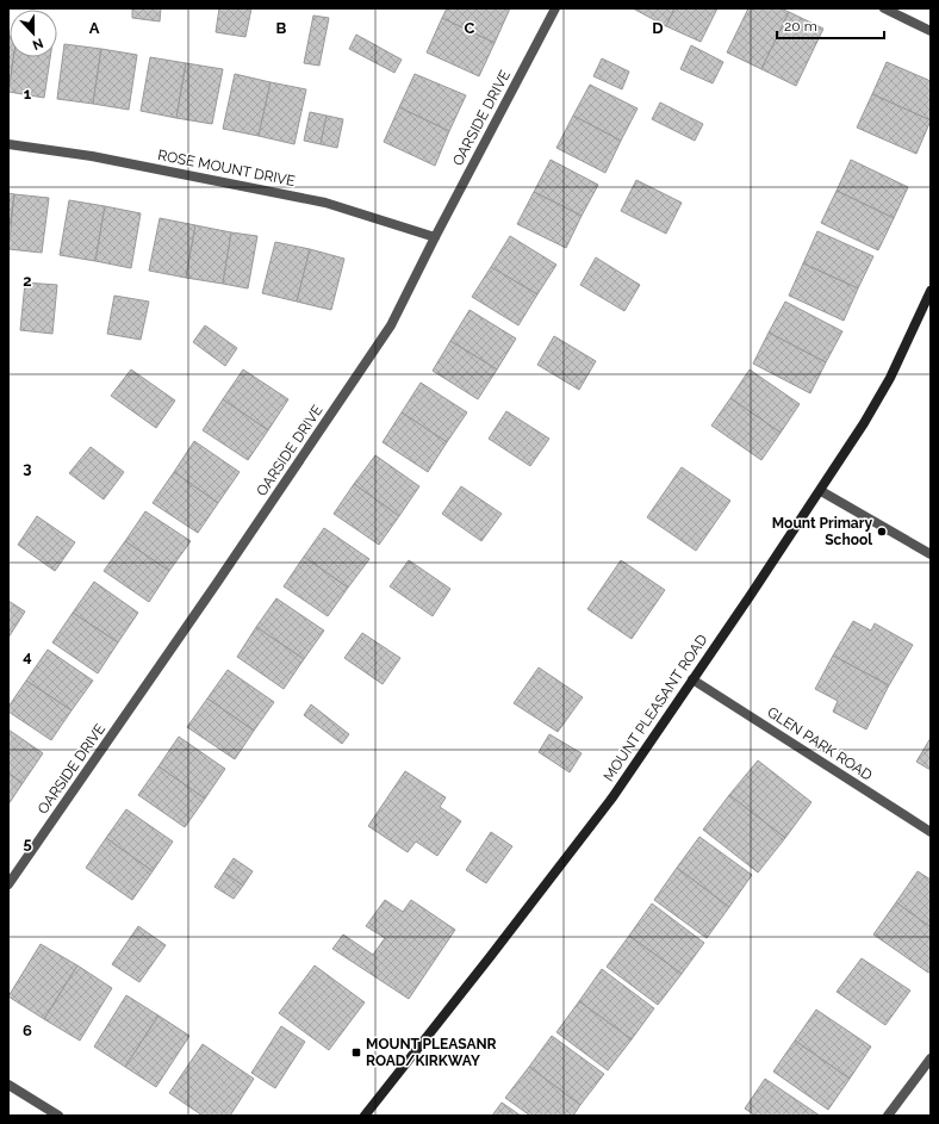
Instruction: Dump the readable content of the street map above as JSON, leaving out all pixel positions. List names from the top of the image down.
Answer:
{
  "streets": {
    "street": [
      "OARSIDE DRIVE",
      "ROSE MOUNT DRIVE",
      "MOUNT PLEASANT ROAD",
      "GLEN PARK ROAD"
    ]
  },
  "crossings": [
    ["OARSIDE DRIVE", "ROSE MOUNT DRIVE"],
    ["MOUNT PLEASANT ROAD", "GLEN PARK ROAD"]
  ],
  "places": {
    "other": ["Mount Primary School"],
    "transit": ["MOUNT PLEASANR ROAD/KIRKWAY"]
  },
  "scale_bar": "20 m",
  "north": "bottom",
  "grid": {
    "columns": [
      "A",
      "B",
      "C",
      "D"
    ],
    "rows": [
      "1",
      "2",
      "3",
      "4",
      "5",
      "6"
    ]
  }
}
